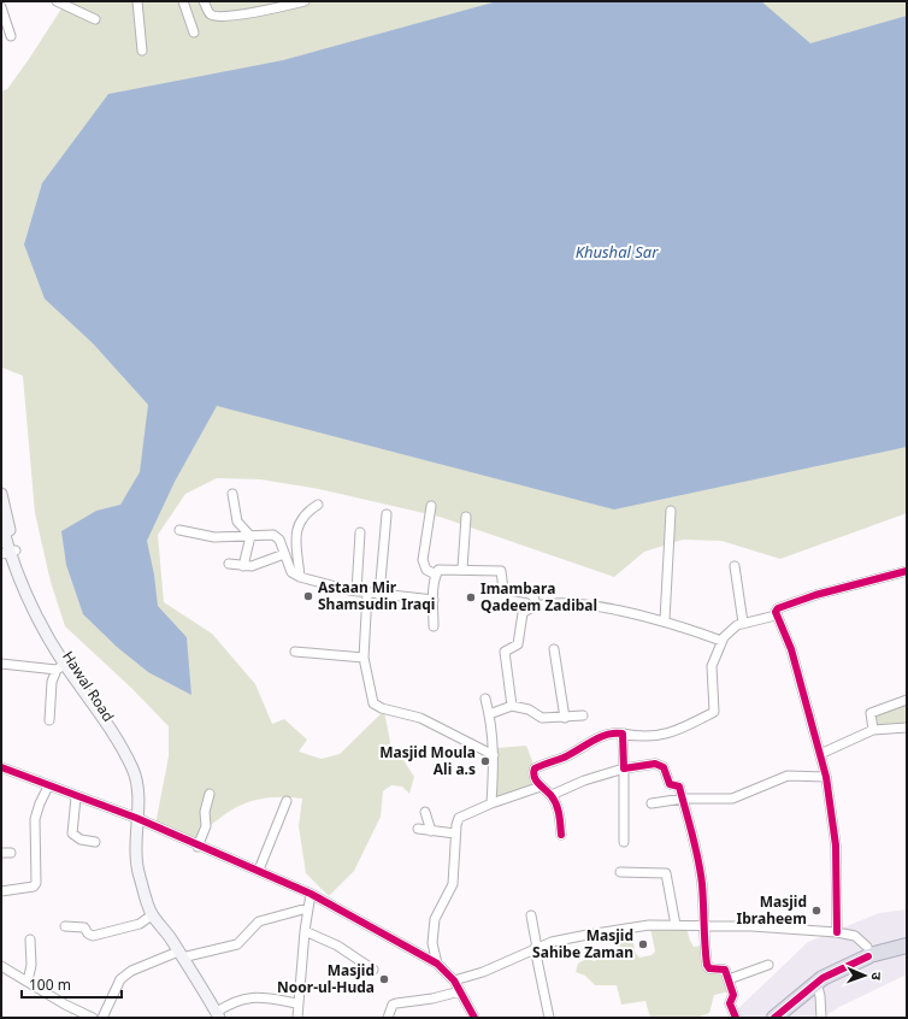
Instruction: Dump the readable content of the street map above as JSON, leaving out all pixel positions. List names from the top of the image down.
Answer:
{
  "streets": {
    "main road": ["Hawal Road"]
  },
  "water": ["Khushal Sar"],
  "places": [
    "Astaan Mir Shamsudin Iraqi",
    "Imambara Qadeem Zadibal",
    "Masjid Moula Ali a.s",
    "Masjid Ibraheem",
    "Masjid Sahibe Zaman",
    "Masjid Noor-ul-Huda"
  ],
  "scale_bar": "100 m",
  "north": "right"
}
